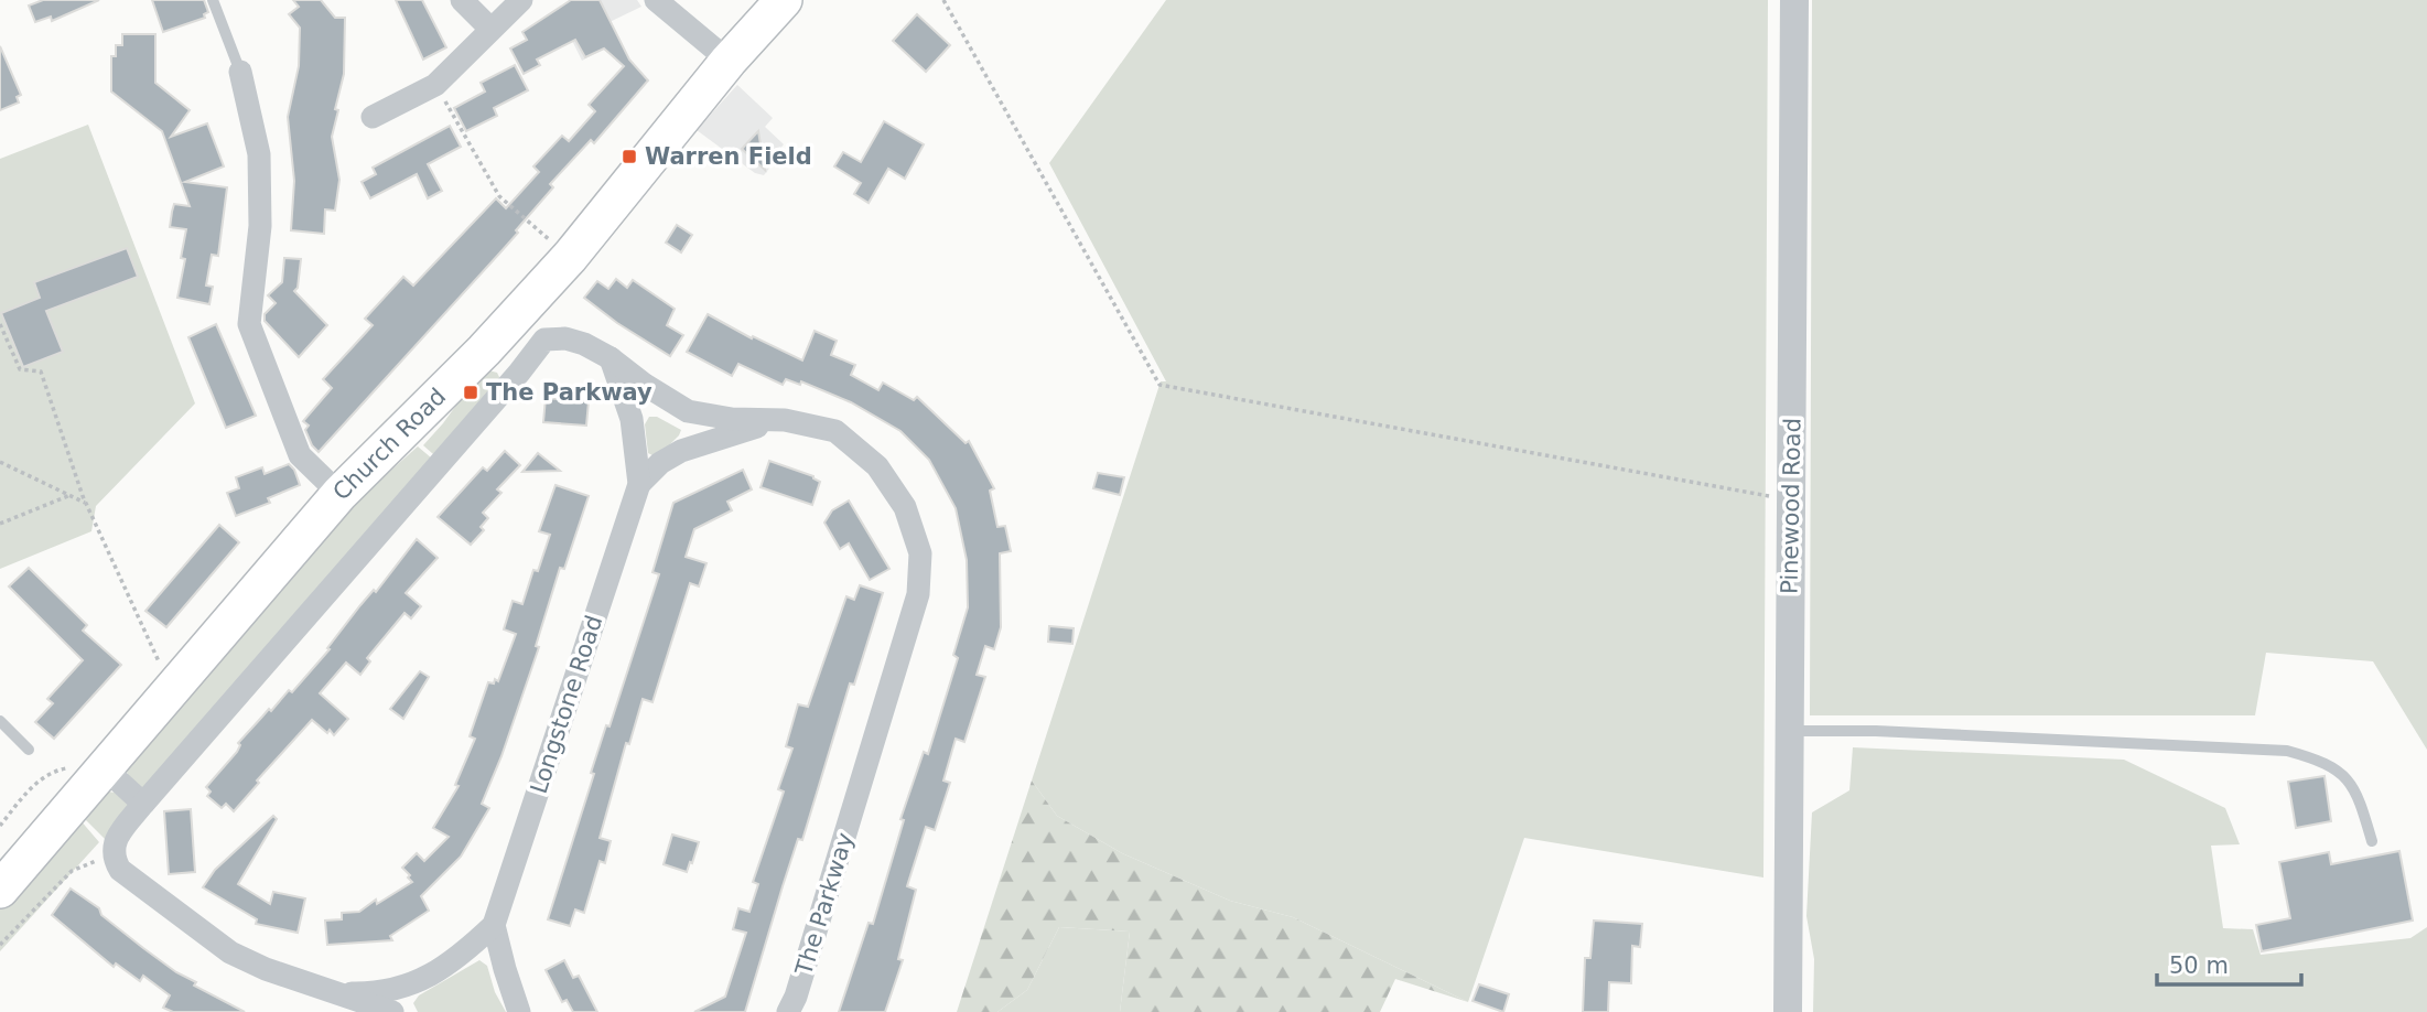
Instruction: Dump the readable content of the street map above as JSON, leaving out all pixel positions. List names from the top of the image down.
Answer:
{
  "streets": {
    "main road": ["Church Road"],
    "street": ["Pinewood Road", "Longstone Road", "The Parkway"]
  },
  "crossings": [
    ["Church Road", "The Parkway"]
  ],
  "places": {
    "transit": ["Warren Field", "The Parkway"]
  },
  "scale_bar": "50 m"
}
